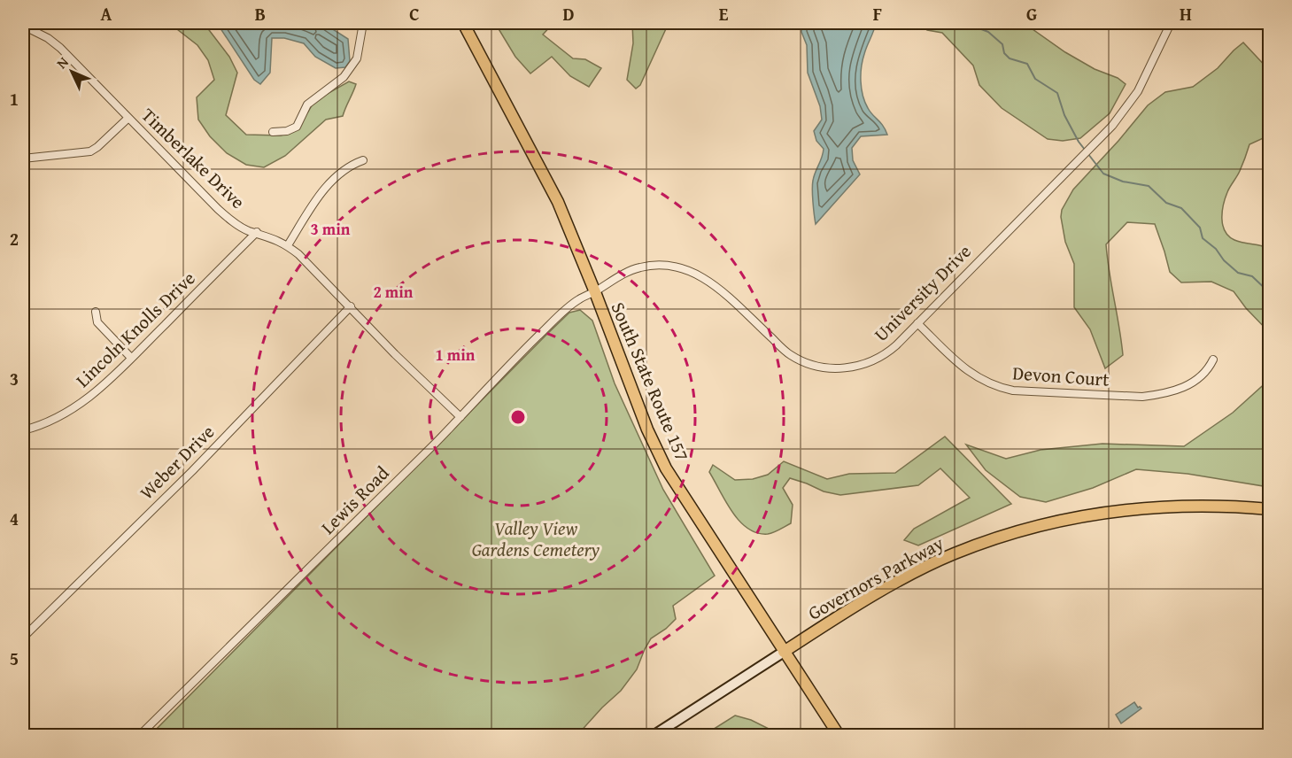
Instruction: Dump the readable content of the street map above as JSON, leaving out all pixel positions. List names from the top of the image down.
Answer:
{
  "streets": {
    "main road": ["South State Route 157", "Governors Parkway"],
    "street": [
      "Timberlake Drive",
      "University Drive",
      "Lincoln Knolls Drive",
      "Devon Court",
      "Weber Drive",
      "Lewis Road"
    ]
  },
  "crossings": [
    ["Timberlake Drive", "Lincoln Knolls Drive"],
    ["Timberlake Drive", "Weber Drive"],
    ["Timberlake Drive", "Lewis Road"],
    ["University Drive", "Devon Court"],
    ["University Drive", "South State Route 157"],
    ["University Drive", "Lewis Road"],
    ["South State Route 157", "Lewis Road"],
    ["South State Route 157", "Governors Parkway"]
  ],
  "parks": ["Valley View Gardens Cemetery"],
  "north": "top left",
  "grid": {
    "columns": [
      "A",
      "B",
      "C",
      "D",
      "E",
      "F",
      "G",
      "H"
    ],
    "rows": [
      "1",
      "2",
      "3",
      "4",
      "5"
    ]
  },
  "rings": ["3 min", "2 min", "1 min"]
}
